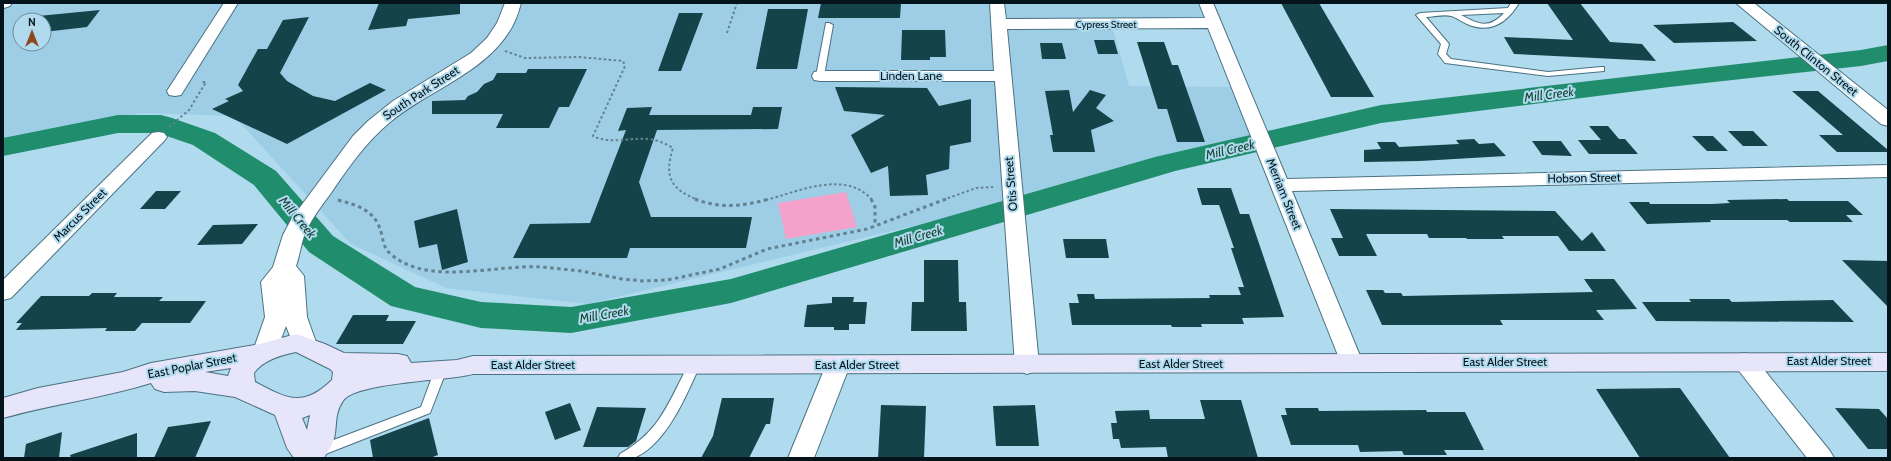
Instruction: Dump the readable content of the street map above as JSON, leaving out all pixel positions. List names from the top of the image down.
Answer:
{
  "streets": {
    "main road": ["East Alder Street", "East Poplar Street"],
    "street": [
      "Cypress Street",
      "South Clinton Street",
      "Linden Lane",
      "South Park Street",
      "Hobson Street",
      "Otis Street",
      "Merriam Street",
      "Marcus Street"
    ]
  },
  "crossings": [
    ["Cypress Street", "Otis Street"],
    ["Cypress Street", "Merriam Street"],
    ["Linden Lane", "Otis Street"],
    ["South Park Street", "East Alder Street"],
    ["South Park Street", "East Poplar Street"],
    ["Hobson Street", "Merriam Street"],
    ["Otis Street", "East Alder Street"],
    ["Merriam Street", "East Alder Street"],
    ["East Alder Street", "East Poplar Street"]
  ],
  "water": ["Mill Creek"],
  "north": "top"
}
